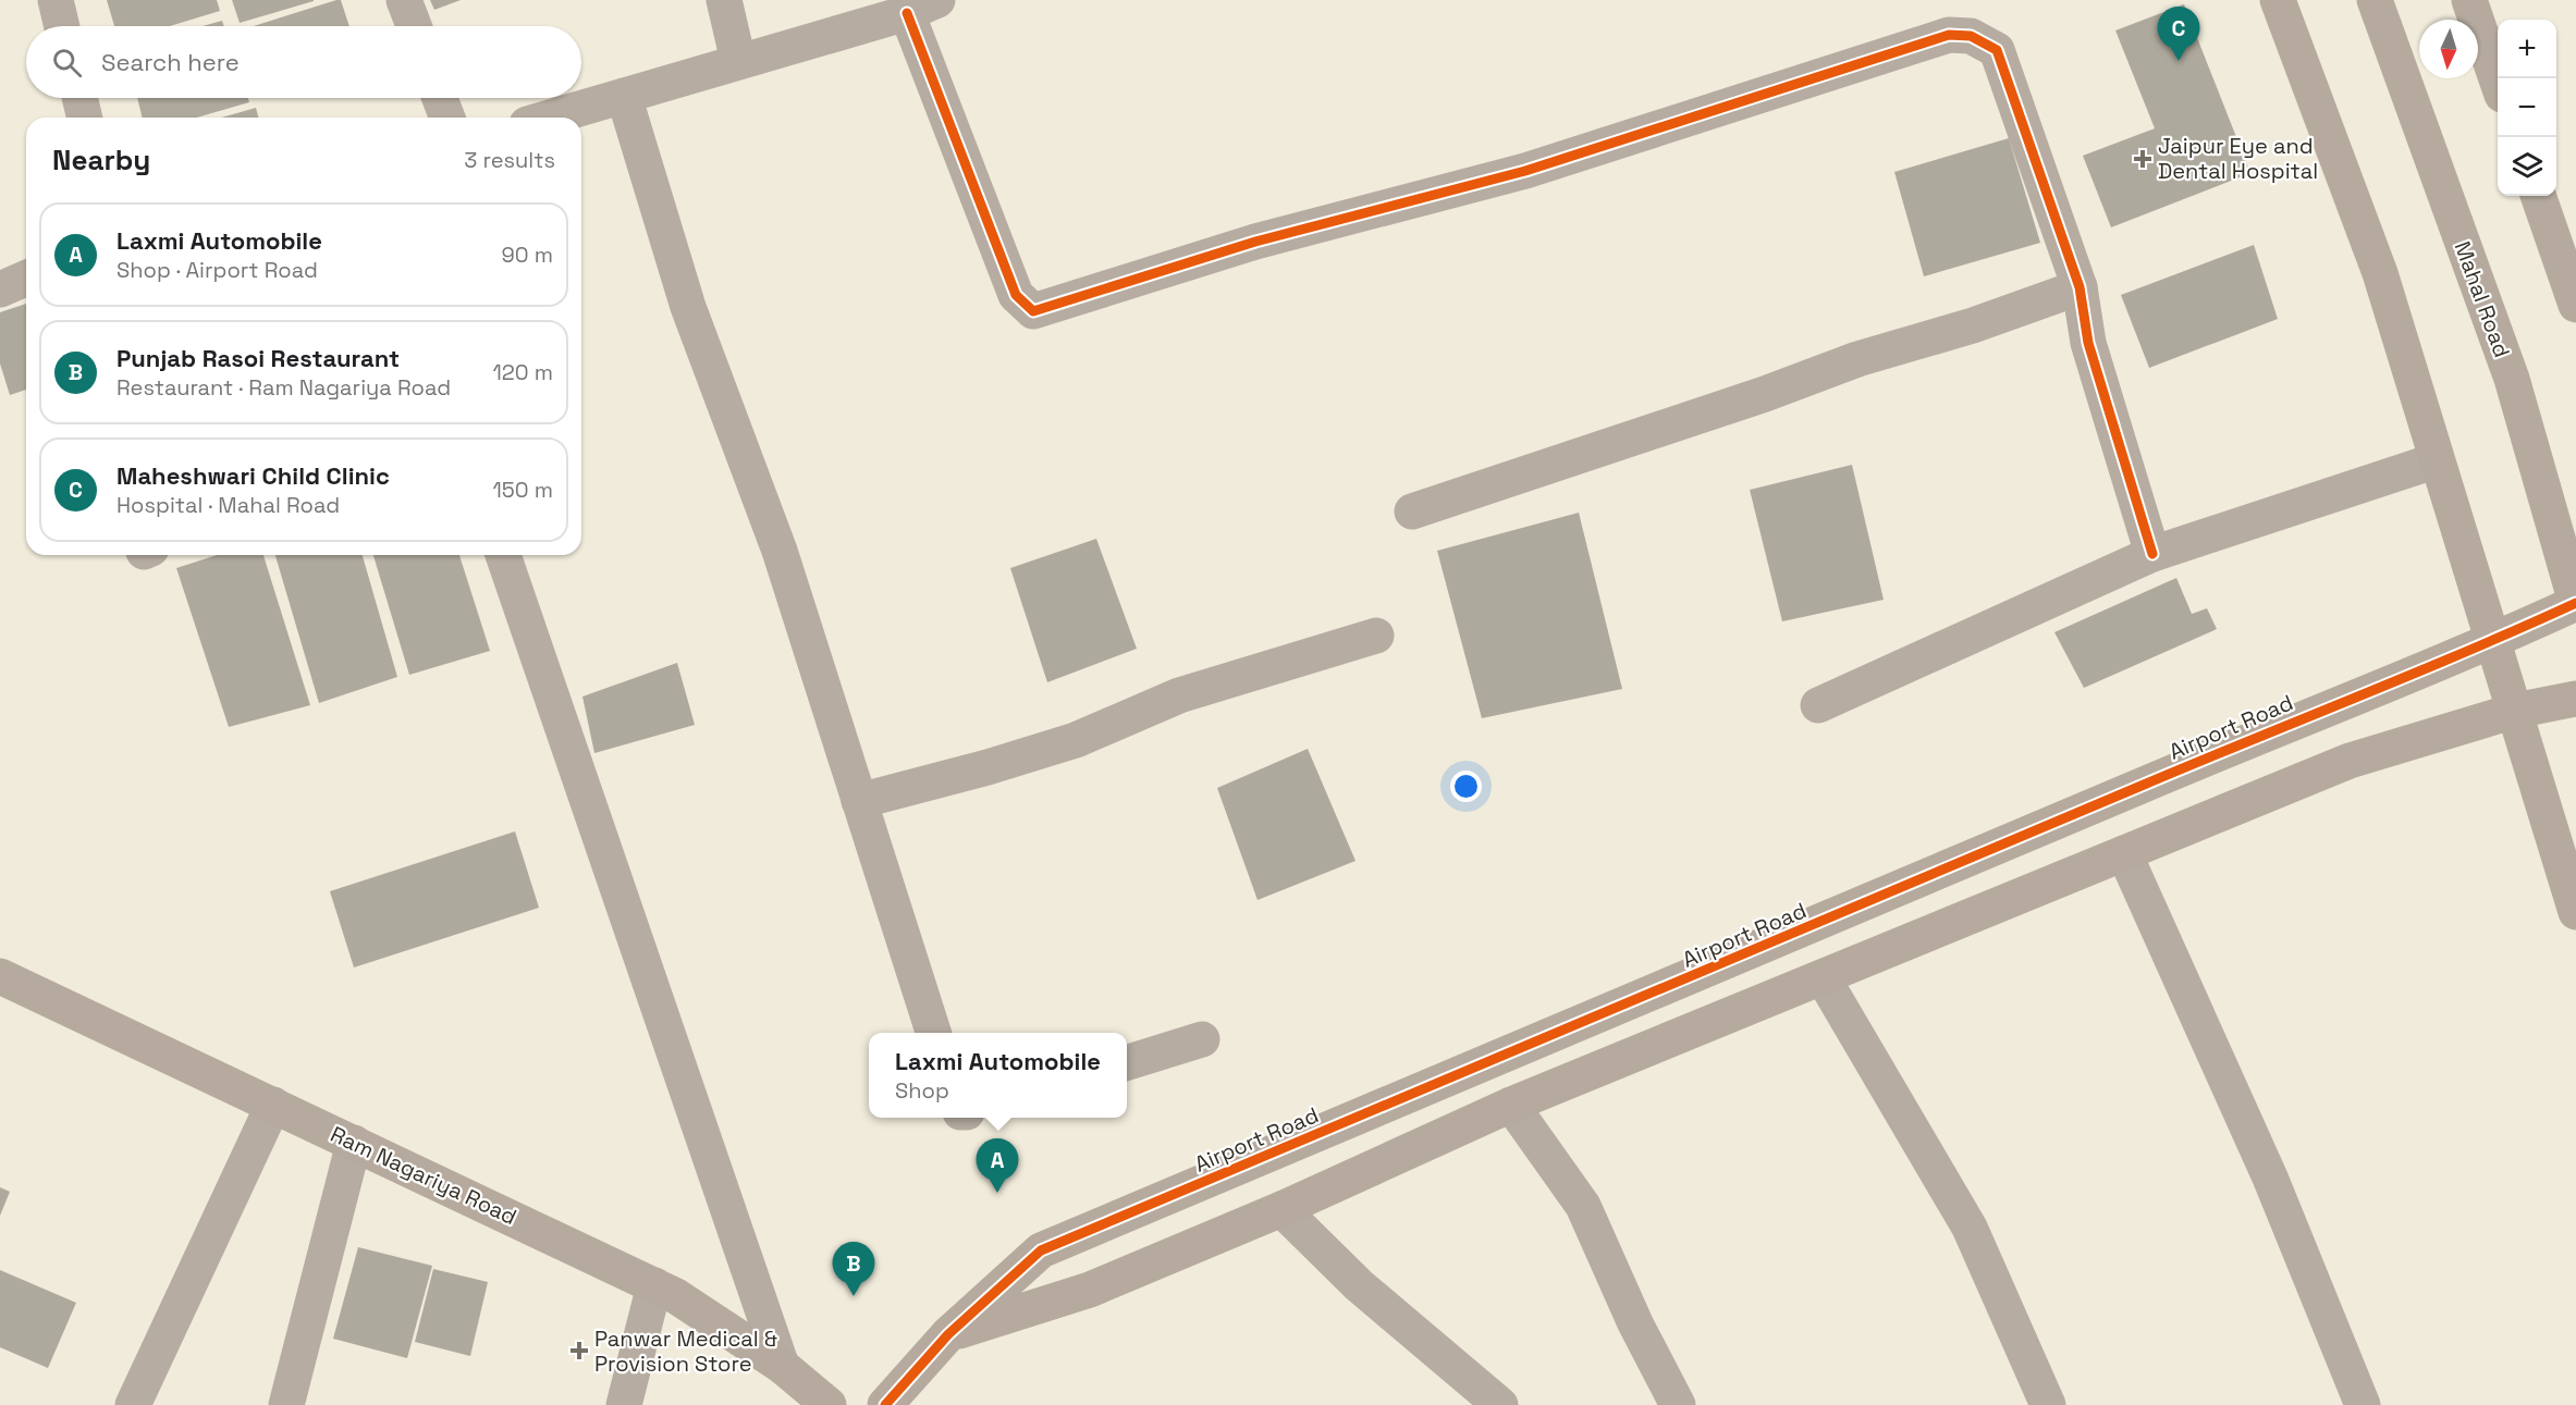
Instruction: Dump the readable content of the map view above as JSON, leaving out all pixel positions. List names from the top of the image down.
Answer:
{
  "streets": {
    "street": ["Mahal Road", "Airport Road", "Ram Nagariya Road"]
  },
  "crossings": [
    ["Mahal Road", "Airport Road"]
  ],
  "places": {
    "health": ["Jaipur Eye and Dental Hospital", "Panwar Medical & Provision Store"]
  },
  "north": "bottom",
  "page": {
    "pins": ["C", "A", "B"],
    "map_buttons": ["+", "−"],
    "search": "Search here",
    "heading": ["Nearby", "3 results"],
    "list": [
      {
        "mark": "A",
        "name": "Laxmi Automobile",
        "note": "Shop · Airport Road",
        "value": "90 m"
      },
      {
        "mark": "B",
        "name": "Punjab Rasoi Restaurant",
        "note": "Restaurant · Ram Nagariya Road",
        "value": "120 m"
      },
      {
        "mark": "C",
        "name": "Maheshwari Child Clinic",
        "note": "Hospital · Mahal Road",
        "value": "150 m"
      }
    ],
    "popup": ["Laxmi Automobile", "Shop"]
  }
}
